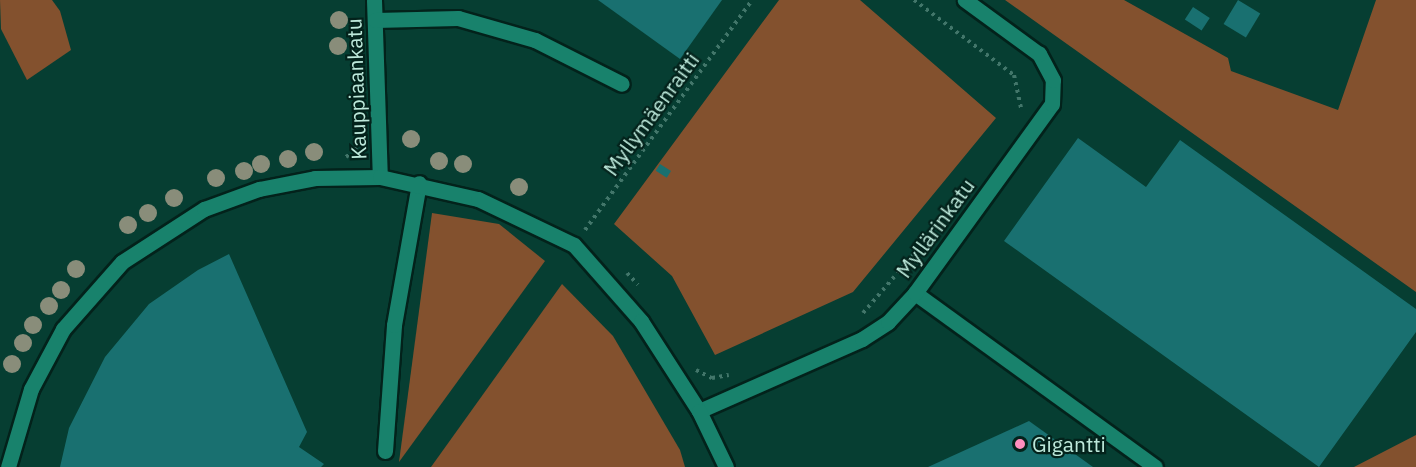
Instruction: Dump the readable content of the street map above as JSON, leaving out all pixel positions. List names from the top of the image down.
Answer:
{
  "streets": {
    "street": ["Kauppiaankatu", "Myllärinkatu"],
    "path": ["Myllymäenraitti"]
  },
  "places": ["Gigantti"]
}
